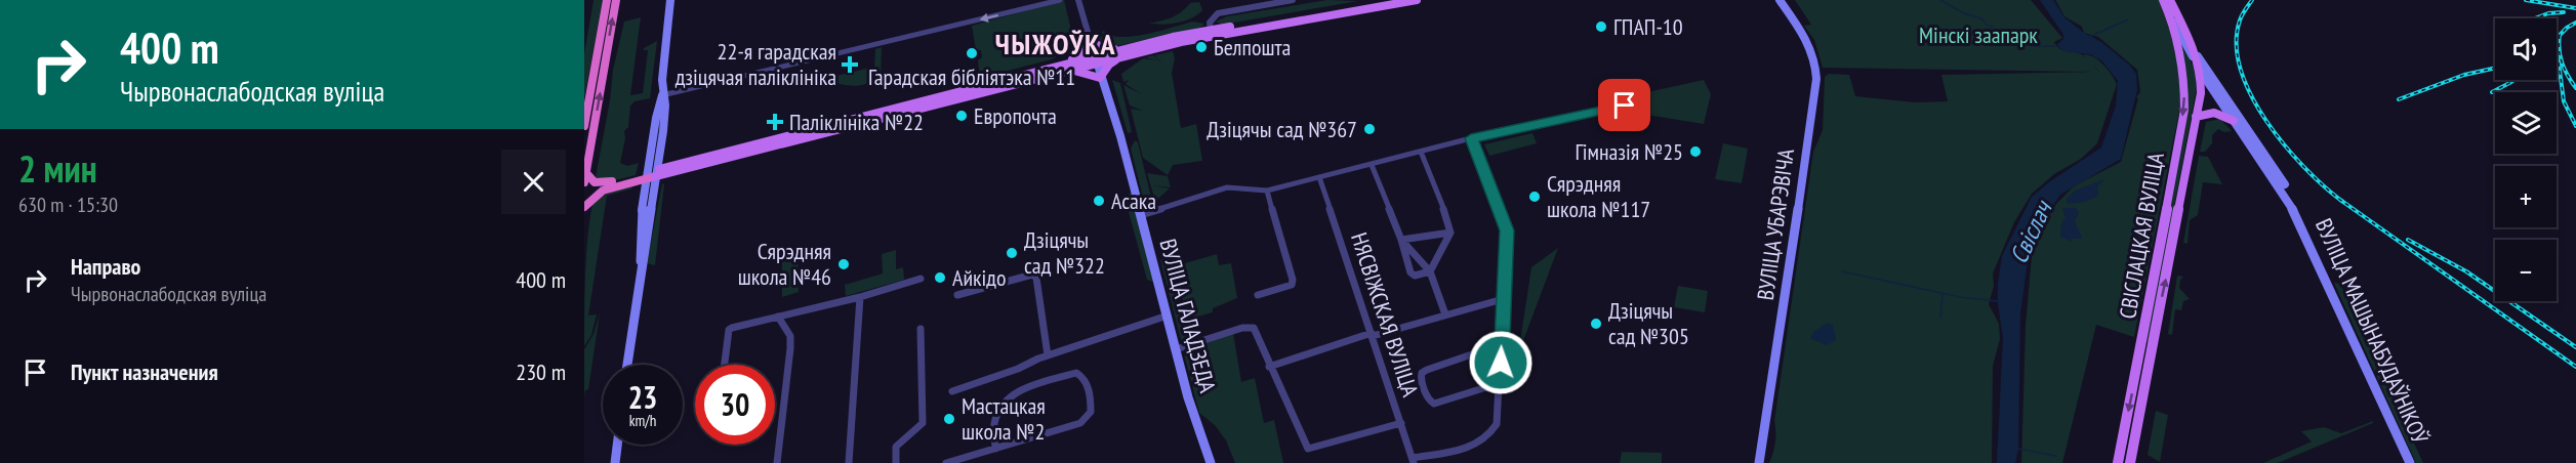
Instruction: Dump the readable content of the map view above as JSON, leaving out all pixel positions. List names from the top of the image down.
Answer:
{
  "streets": {
    "main road": [
      "ВУЛІЦА УБАРЭВІЧА",
      "СВІСЛАЦКАЯ ВУЛІЦА",
      "ВУЛІЦА ГАЛАДЗЕДА",
      "ВУЛІЦА МАШЫНАБУДАЎНІКОЎ"
    ],
    "street": ["НЯСВІЖСКАЯ ВУЛІЦА"]
  },
  "crossings": [
    ["СВІСЛАЦКАЯ ВУЛІЦА", "ВУЛІЦА МАШЫНАБУДАЎНІКОЎ"]
  ],
  "districts": ["ЧЫЖОЎКА"],
  "water": ["Свіслач"],
  "parks": ["Мінскі заапарк"],
  "places": {
    "other": [
      "ГПАП-10",
      "Белпошта",
      "Гарадская бібліятэка №11",
      "Европочта",
      "Дзіцячы сад №367",
      "Гімназія №25",
      "Сярэдняя школа №117",
      "Асака",
      "Дзіцячы сад №322",
      "Сярэдняя школа №46",
      "Айкідо",
      "Дзіцячы сад №305",
      "Мастацкая школа №2"
    ],
    "health": ["22-я гарадская дзіцячая паліклініка", "Паліклініка №22"]
  },
  "page": {
    "turn": ["400 m", "Чырвонаслабодская вуліца"],
    "map_buttons": ["+", "−"],
    "heading": ["2 мин", "630 m · 15:30"],
    "list": [
      {
        "name": "Направо",
        "note": "Чырвонаслабодская вуліца",
        "value": "400 m"
      },
      {
        "name": "Пункт назначения",
        "value": "230 m"
      }
    ],
    "speed": "23 km/h",
    "limit": "30"
  }
}
